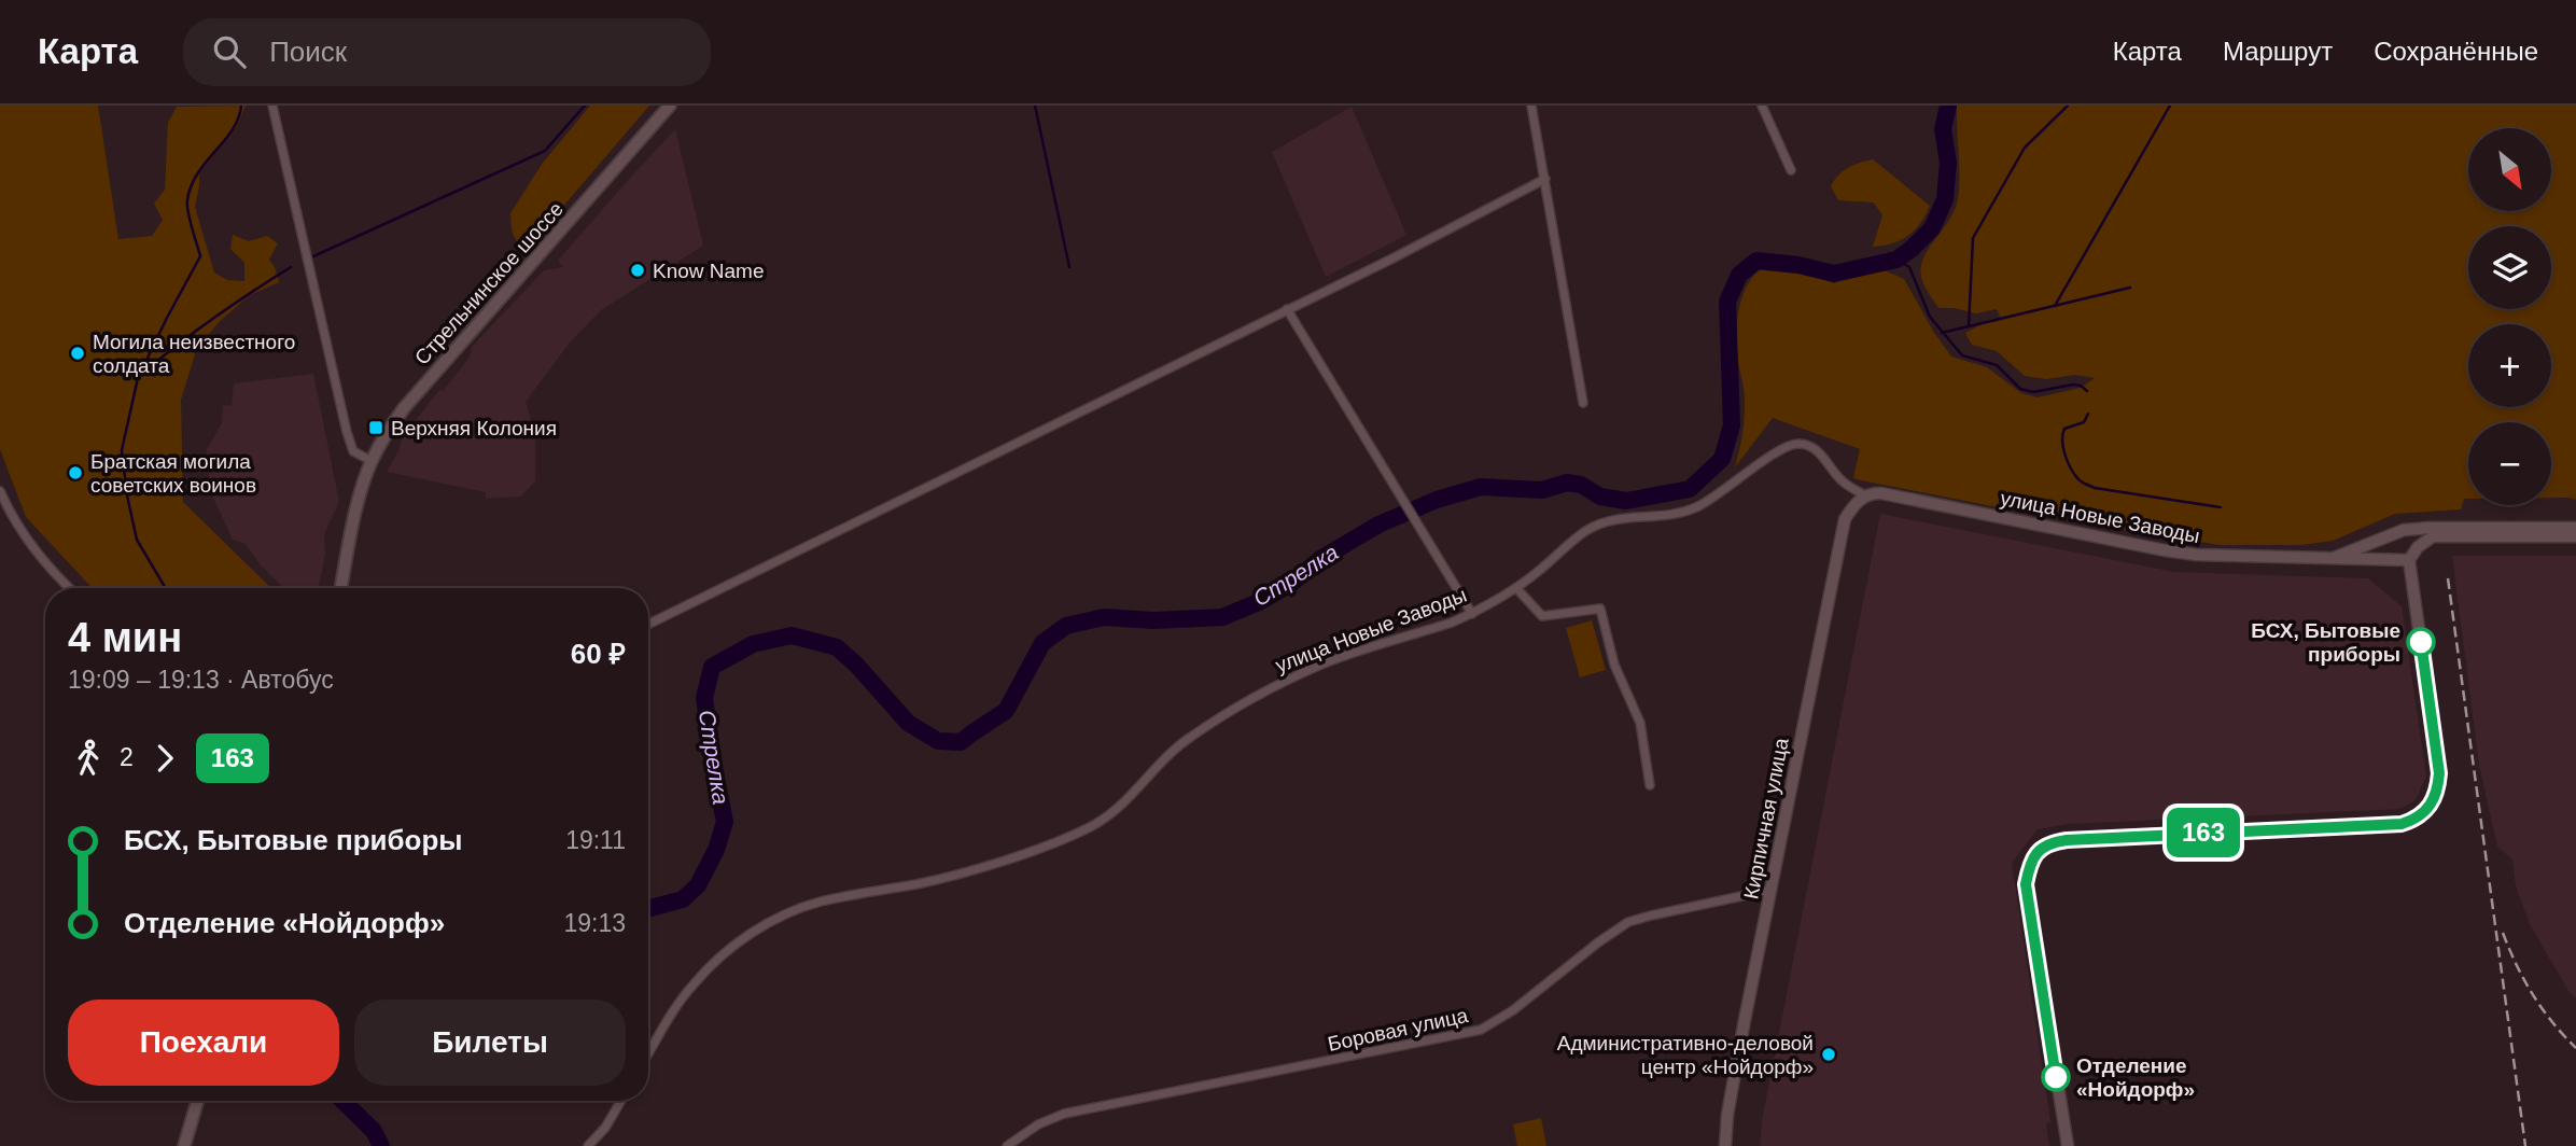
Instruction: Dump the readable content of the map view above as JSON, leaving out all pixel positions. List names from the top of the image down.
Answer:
{
  "streets": {
    "main road": ["Стрельнинское шоссе"],
    "street": ["улица Новые Заводы", "Кирпичная улица", "Боровая улица"]
  },
  "crossings": [
    ["улица Новые Заводы", "Кирпичная улица"],
    ["Кирпичная улица", "Боровая улица"]
  ],
  "water": ["Стрелка"],
  "places": {
    "other": [
      "Know Name",
      "Могила неизвестного солдата",
      "Братская могила советских воинов",
      "БСХ, Бытовые приборы",
      "Административно-деловой центр «Нойдорф»",
      "Отделение «Нойдорф»"
    ],
    "transit": ["Верхняя Колония"]
  },
  "lines": ["bus line 163"],
  "north": "bottom right",
  "page": {
    "header": "Карта",
    "search": "Поиск",
    "nav": ["Карта", "Маршрут", "Сохранённые"],
    "on_map": "163",
    "map_buttons": ["+", "−"],
    "heading": ["4 мин", "19:09 – 19:13 · Автобус", "60 ₽"],
    "legs": ["2", "163"],
    "list": [
      {
        "name": "БСХ, Бытовые приборы",
        "value": "19:11"
      },
      {
        "name": "Отделение «Нойдорф»",
        "value": "19:13"
      }
    ],
    "buttons": ["Поехали", "Билеты"]
  }
}
